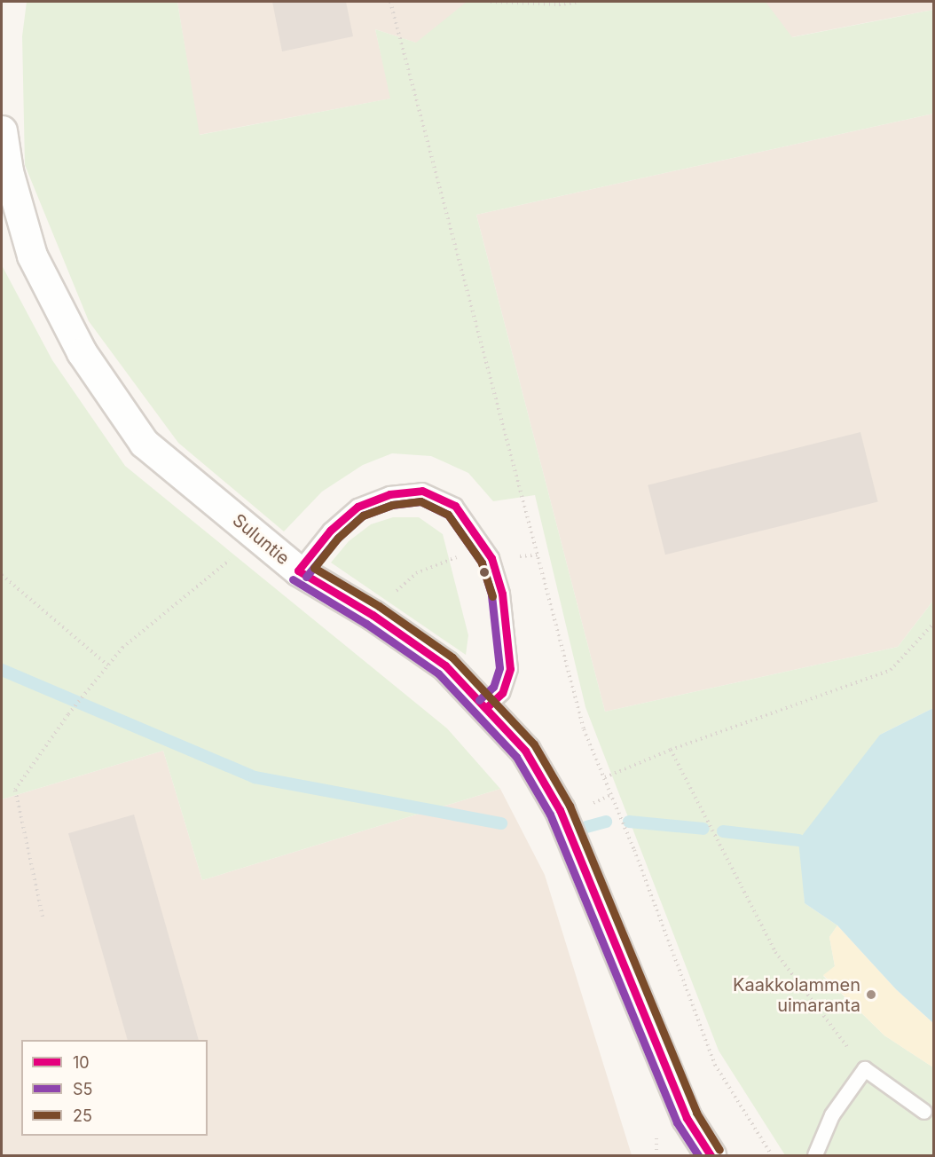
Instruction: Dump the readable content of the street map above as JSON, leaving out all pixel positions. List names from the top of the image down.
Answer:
{
  "streets": {
    "street": ["Suluntie"]
  },
  "places": ["Kaakkolammen uimaranta"],
  "lines": ["transit line 10", "transit line S5", "transit line 25"],
  "legend": ["10", "S5", "25"]
}
